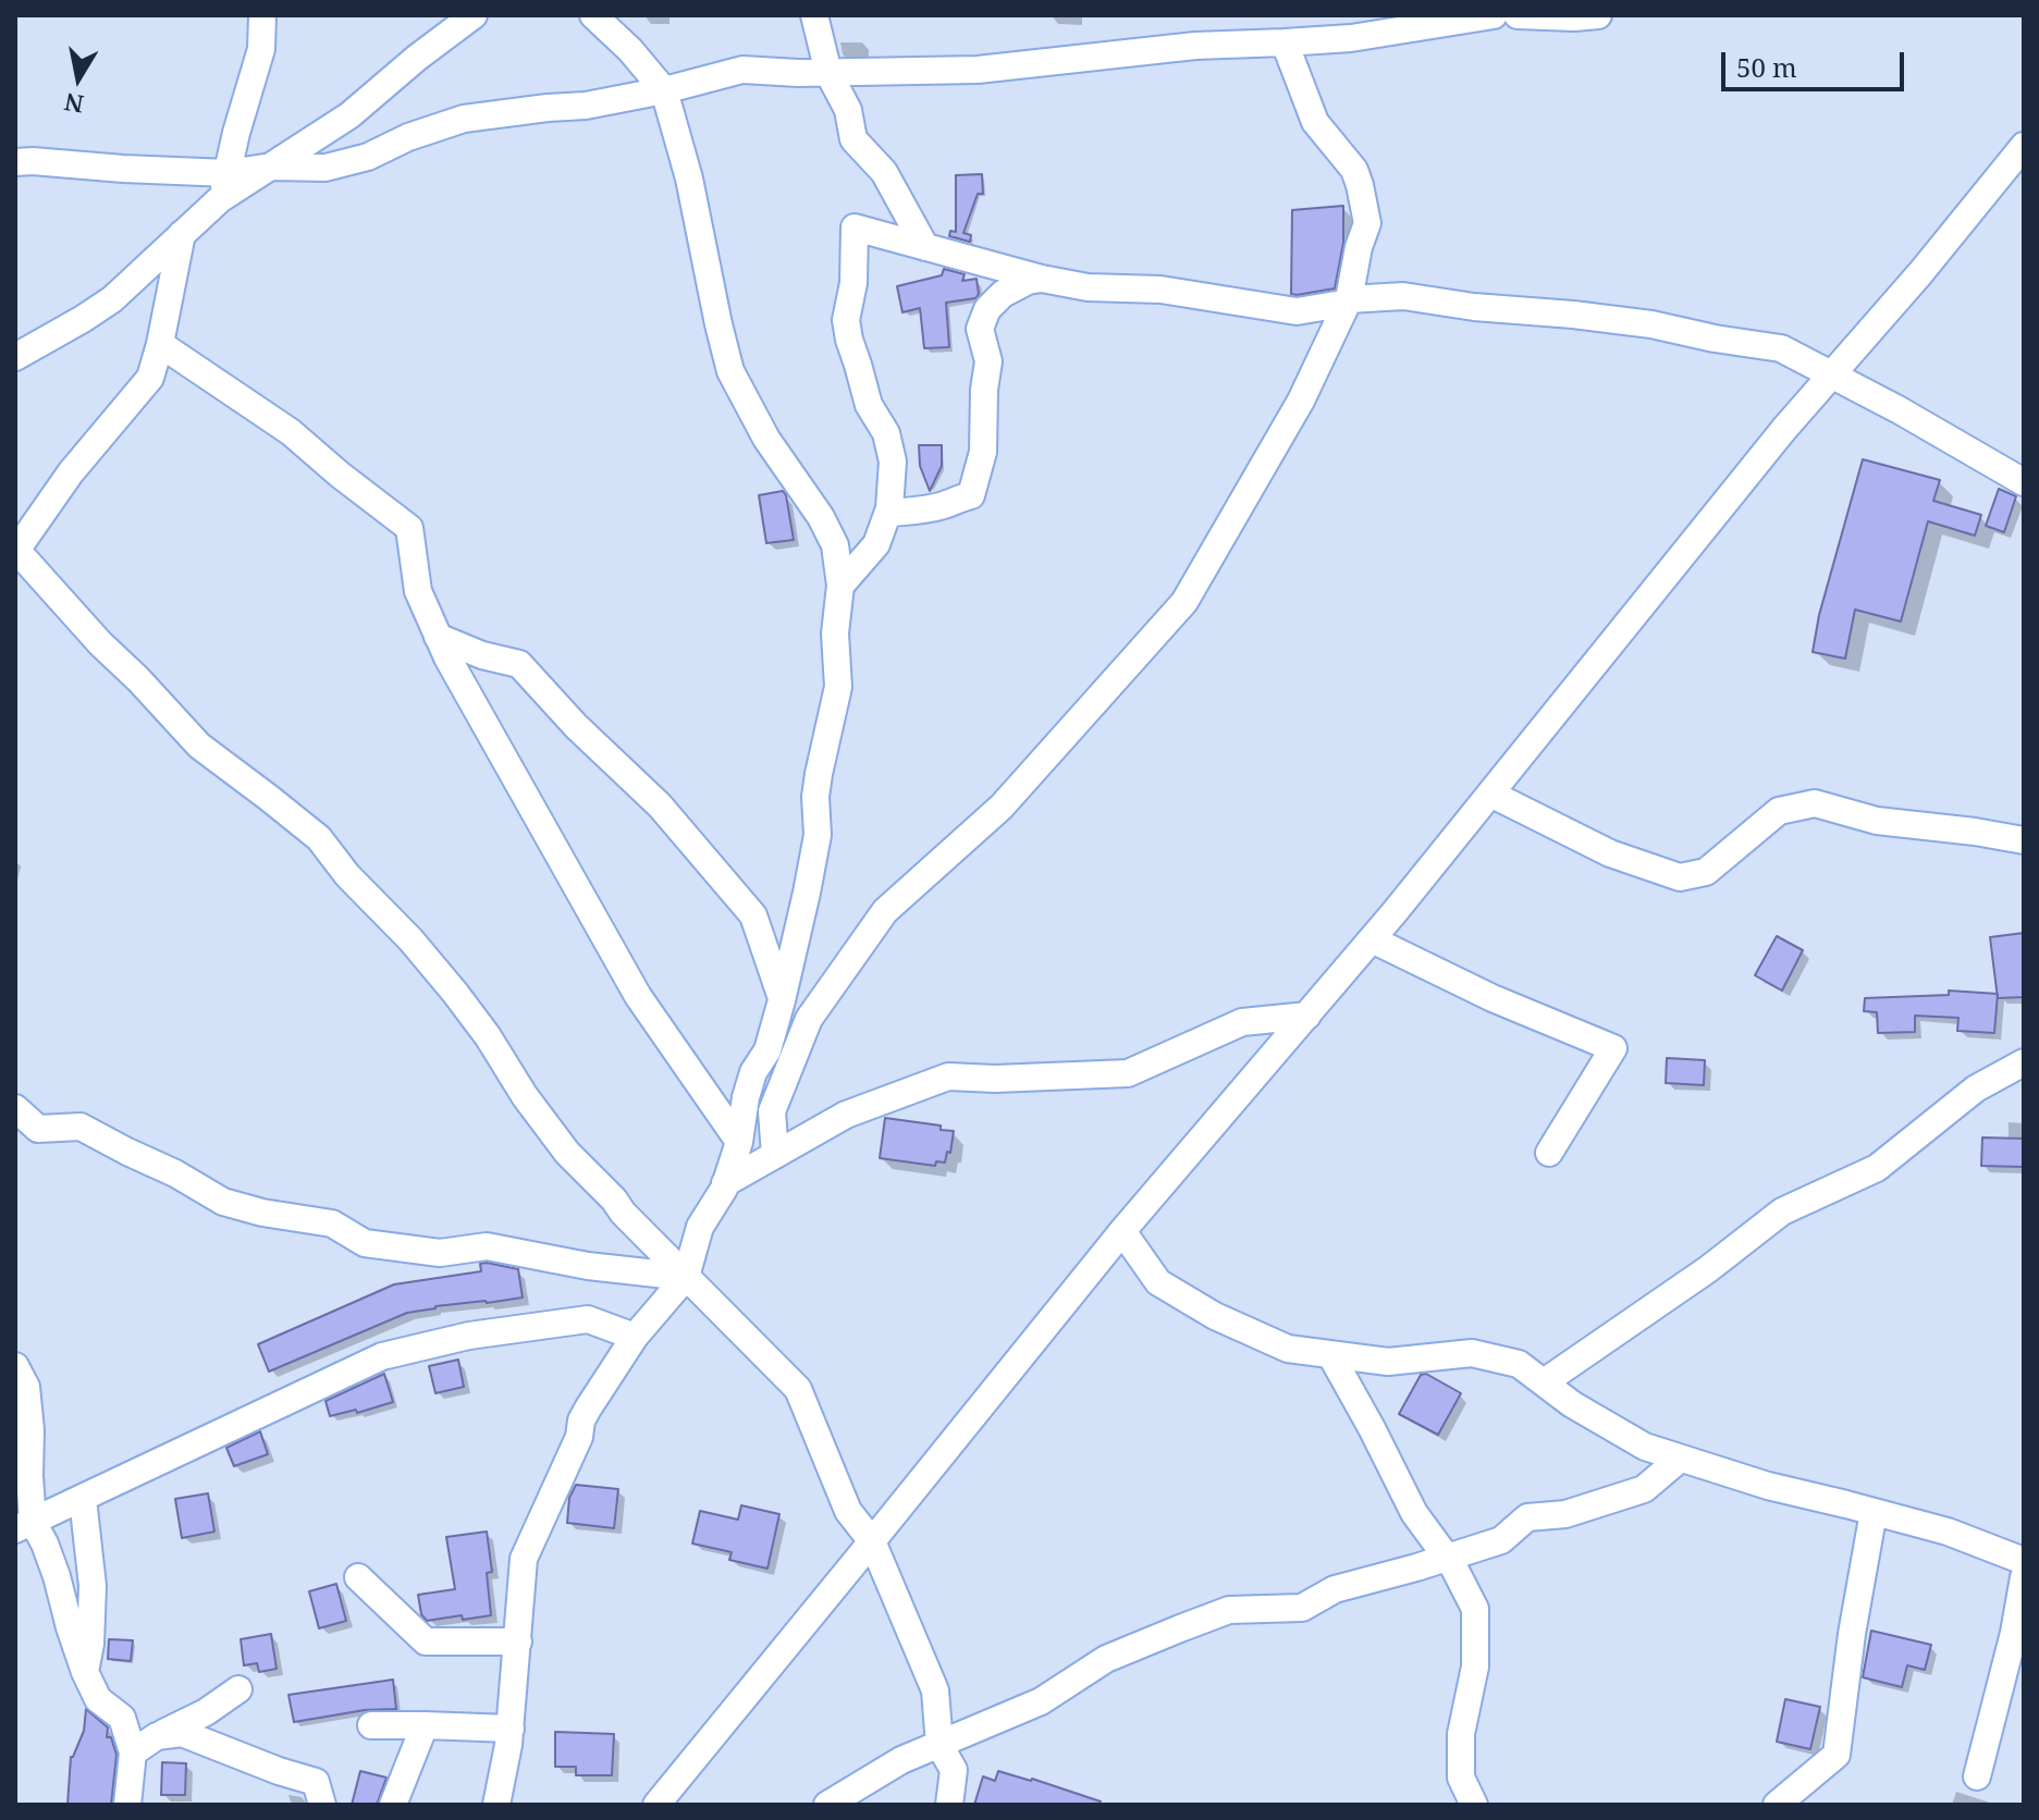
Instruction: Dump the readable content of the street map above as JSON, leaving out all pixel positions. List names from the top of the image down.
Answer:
{
  "scale_bar": "50 m",
  "north": "bottom"
}
